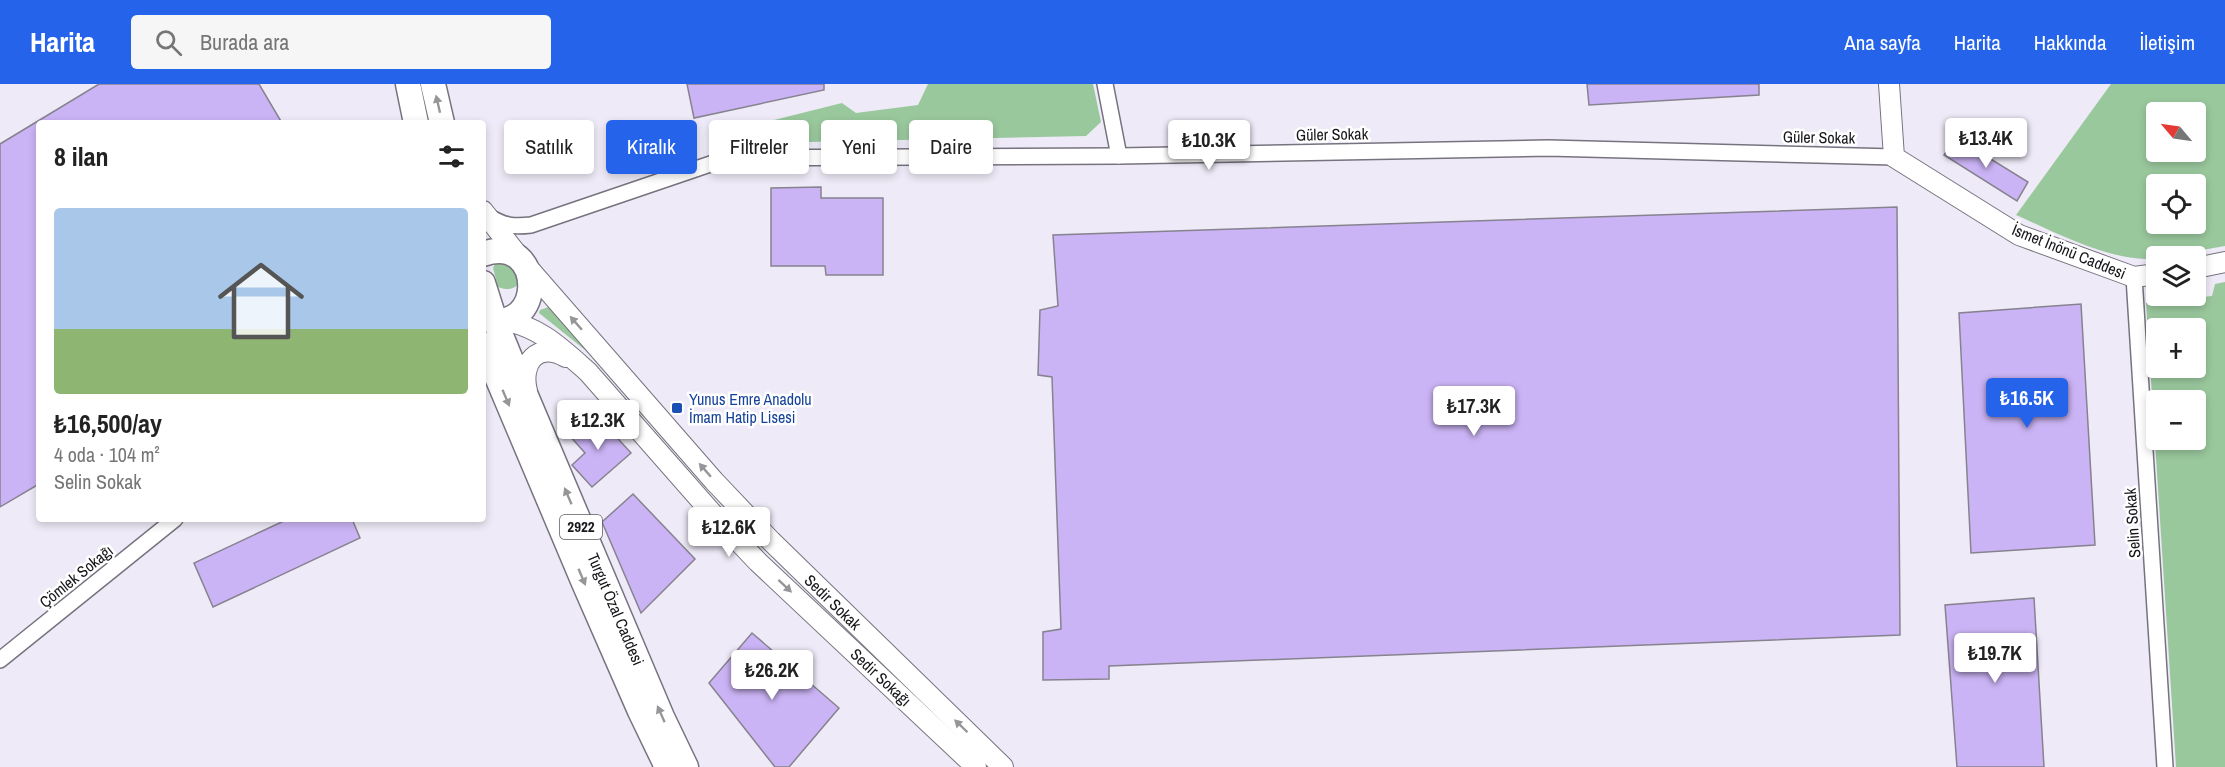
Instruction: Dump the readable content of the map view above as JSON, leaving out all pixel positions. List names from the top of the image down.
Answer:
{
  "streets": {
    "main road": ["2922", "Turgut Özal Caddesi"],
    "street": [
      "Güler Sokak",
      "İsmet İnönü Caddesi",
      "Selin Sokak",
      "Çömlek Sokağı",
      "Sedir Sokak",
      "Sedir Sokağı"
    ]
  },
  "crossings": [
    ["Güler Sokak", "İsmet İnönü Caddesi"],
    ["İsmet İnönü Caddesi", "Selin Sokak"],
    ["Turgut Özal Caddesi", "Sedir Sokağı"]
  ],
  "one_way": ["Sedir Sokak", "Sedir Sokağı"],
  "places": {
    "transit": ["Yunus Emre Anadolu İmam Hatip Lisesi"]
  },
  "north": "top left",
  "page": {
    "header": "Harita",
    "search": "Burada ara",
    "nav": [
      "Ana sayfa",
      "Harita",
      "Hakkında",
      "İletişim"
    ],
    "map_buttons": ["+", "−"],
    "price": [
      "₺13.4K",
      "₺10.3K",
      "₺16.5K",
      "₺17.3K",
      "₺12.3K",
      "₺12.6K",
      "₺19.7K",
      "₺26.2K"
    ],
    "chip": [
      "Satılık",
      "Kiralık",
      "Filtreler",
      "Yeni",
      "Daire"
    ],
    "heading": "8 ilan",
    "list": [
      {
        "name": "₺16,500/ay",
        "note": "4 oda · 104 m² · Selin Sokak"
      }
    ]
  }
}
